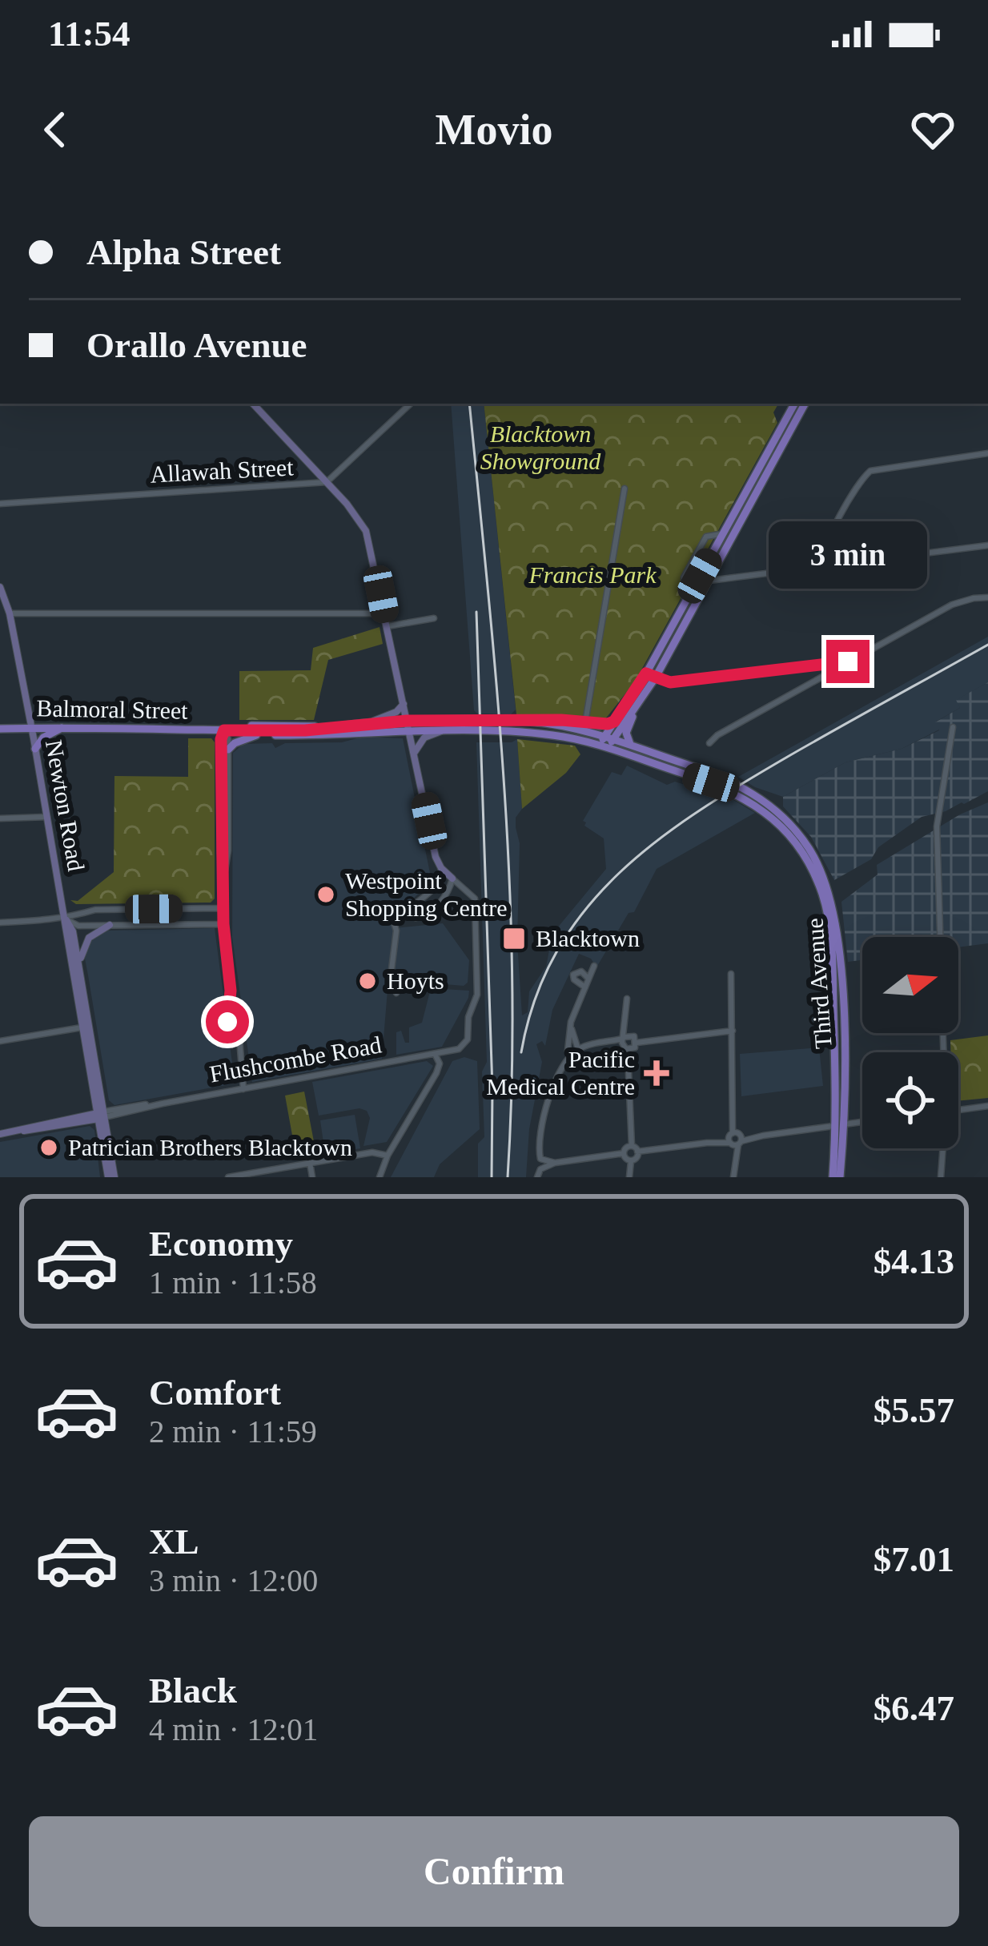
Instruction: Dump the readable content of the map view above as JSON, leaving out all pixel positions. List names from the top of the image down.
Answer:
{
  "streets": {
    "main road": [
      "Balmoral Street",
      "Newton Road",
      "Third Avenue",
      "Flushcombe Road"
    ],
    "street": ["Allawah Street"]
  },
  "crossings": [
    ["Balmoral Street", "Newton Road"],
    ["Balmoral Street", "Third Avenue"],
    ["Newton Road", "Flushcombe Road"]
  ],
  "parks": ["Blacktown Showground", "Francis Park"],
  "places": {
    "other": ["Westpoint Shopping Centre", "Hoyts", "Patrician Brothers Blacktown"],
    "transit": ["Blacktown"],
    "health": ["Pacific Medical Centre"]
  },
  "north": "right",
  "page": {
    "status": "11:54",
    "header": "Movio",
    "banner": ["Alpha Street", "Orallo Avenue"],
    "bubble": "3 min",
    "list": [
      {
        "name": "Economy",
        "note": "1 min · 11:58",
        "value": "$4.13"
      },
      {
        "name": "Comfort",
        "note": "2 min · 11:59",
        "value": "$5.57"
      },
      {
        "name": "XL",
        "note": "3 min · 12:00",
        "value": "$7.01"
      },
      {
        "name": "Black",
        "note": "4 min · 12:01",
        "value": "$6.47"
      }
    ],
    "buttons": "Confirm"
  }
}
